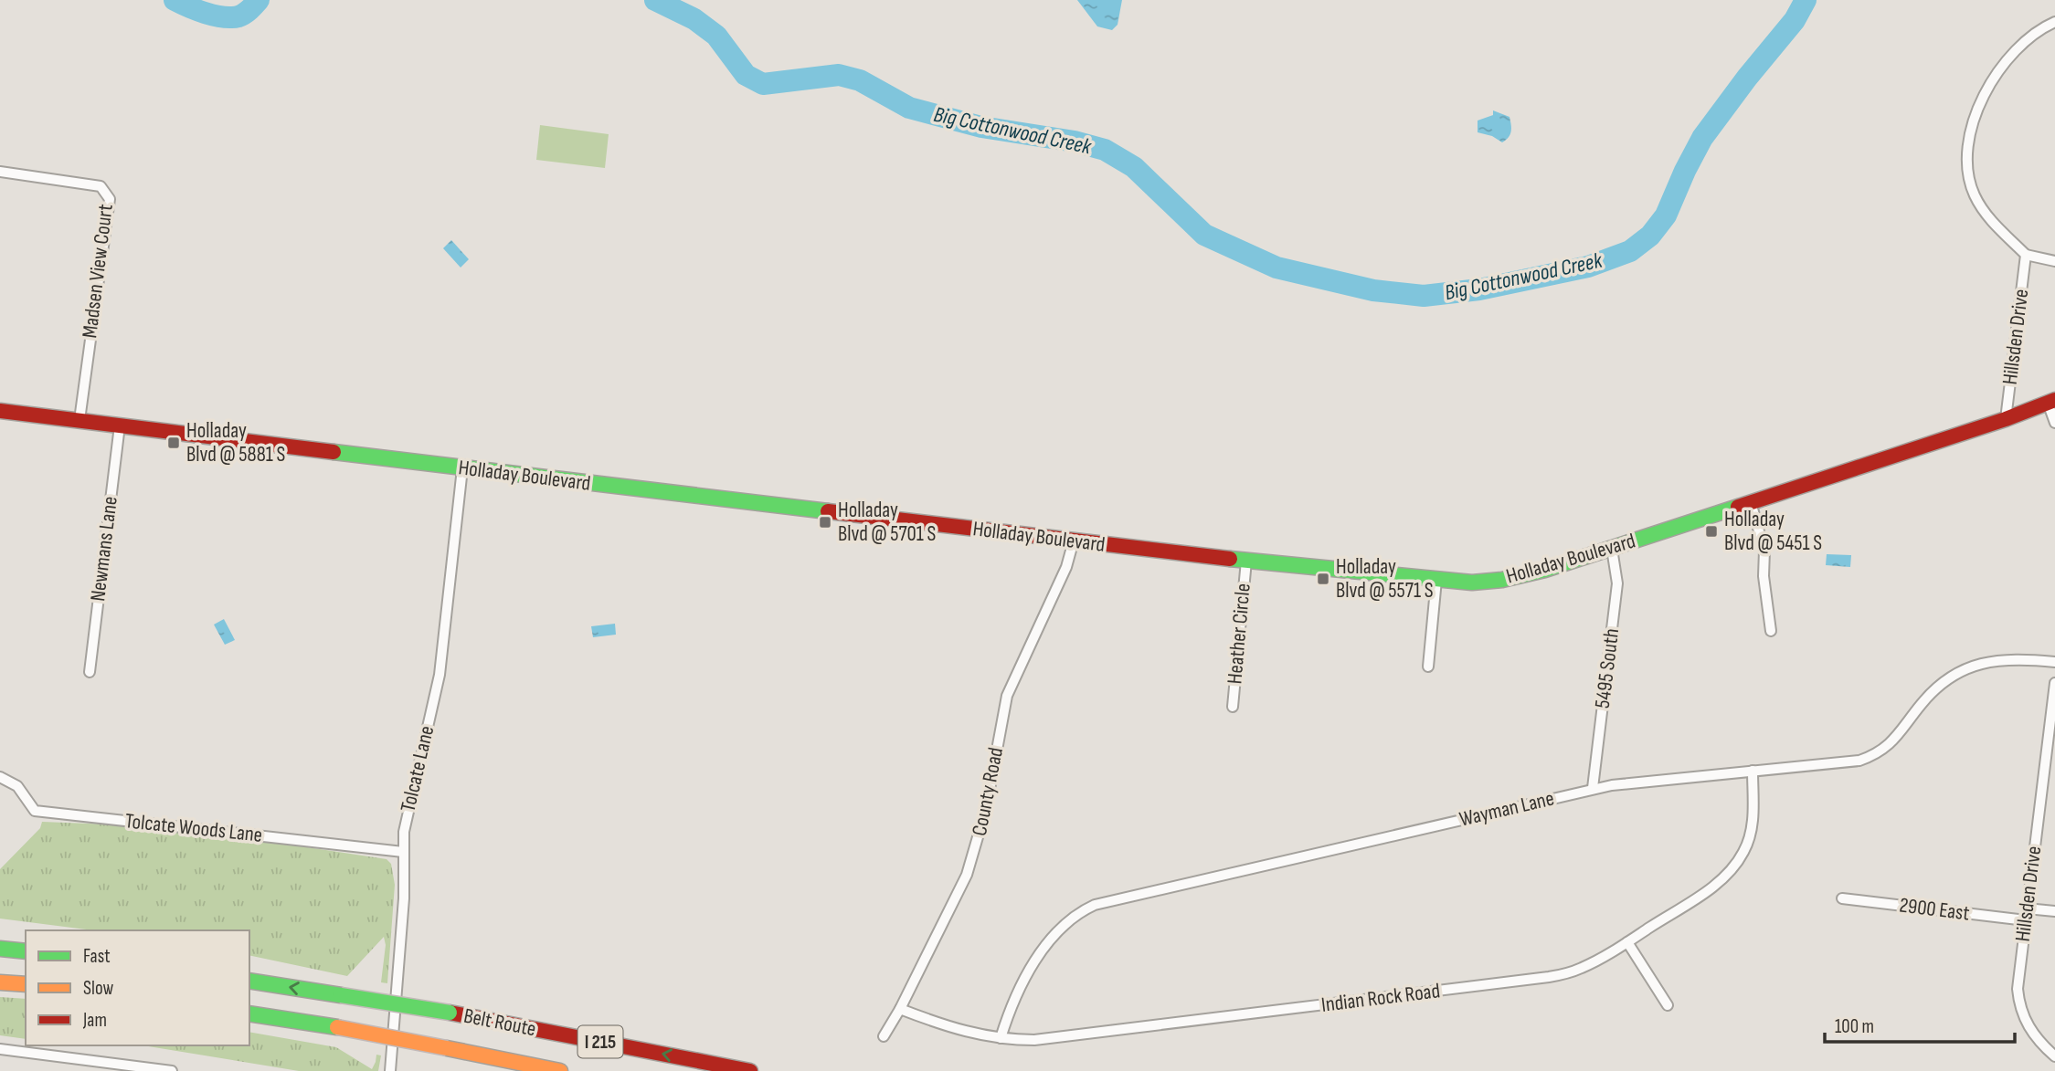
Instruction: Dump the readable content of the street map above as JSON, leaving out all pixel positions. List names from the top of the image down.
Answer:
{
  "streets": {
    "main road": ["Holladay Boulevard", "Belt Route", "I 215"],
    "street": [
      "Madsen View Court",
      "Hillsden Drive",
      "Newmans Lane",
      "Heather Circle",
      "5495 South",
      "Tolcate Lane",
      "County Road",
      "Wayman Lane",
      "Tolcate Woods Lane",
      "2900 East",
      "Indian Rock Road"
    ]
  },
  "crossings": [
    ["Madsen View Court", "Holladay Boulevard"],
    ["Hillsden Drive", "Holladay Boulevard"],
    ["Hillsden Drive", "2900 East"],
    ["Holladay Boulevard", "Newmans Lane"],
    ["Holladay Boulevard", "Heather Circle"],
    ["Holladay Boulevard", "5495 South"],
    ["Holladay Boulevard", "Tolcate Lane"],
    ["Holladay Boulevard", "County Road"],
    ["5495 South", "Wayman Lane"],
    ["Tolcate Lane", "Tolcate Woods Lane"],
    ["County Road", "Indian Rock Road"],
    ["Wayman Lane", "Indian Rock Road"]
  ],
  "water": ["Big Cottonwood Creek"],
  "places": {
    "transit": [
      "Holladay Blvd @ 5881 S",
      "Holladay Blvd @ 5701 S",
      "Holladay Blvd @ 5451 S",
      "Holladay Blvd @ 5571 S"
    ]
  },
  "legend": ["Fast", "Slow", "Jam"],
  "scale_bar": "100 m"
}
